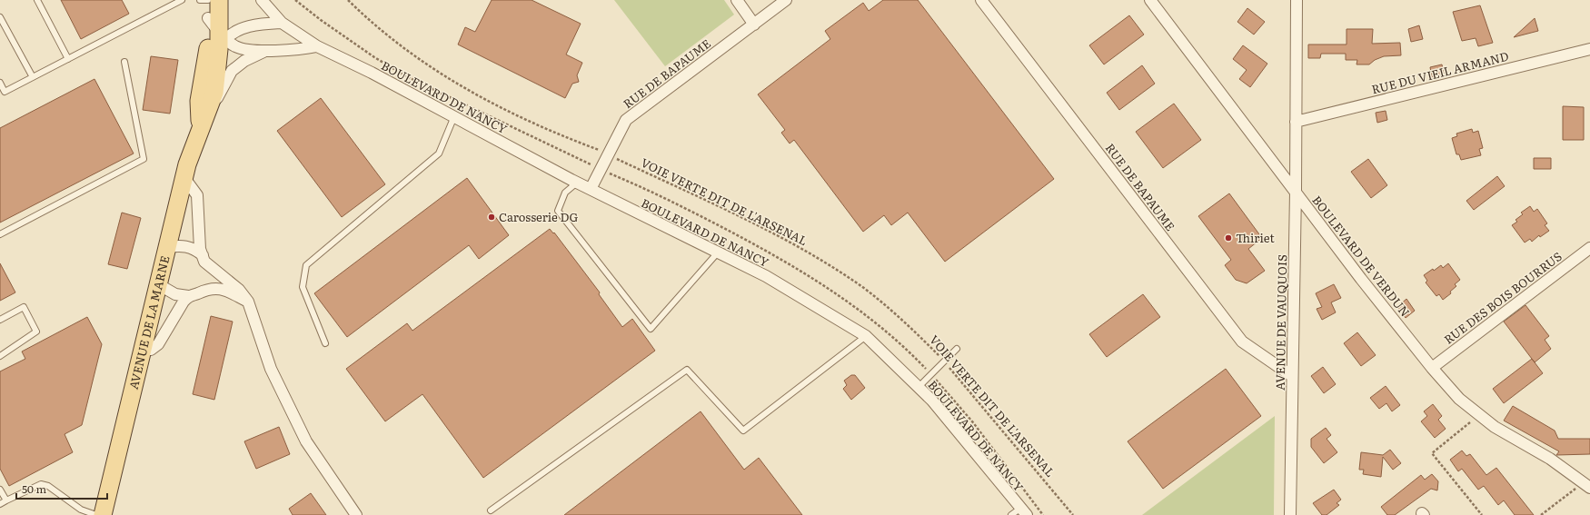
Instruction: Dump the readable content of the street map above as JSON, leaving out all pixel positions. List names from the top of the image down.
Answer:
{
  "streets": {
    "main road": ["AVENUE DE LA MARNE"],
    "street": [
      "RUE DU VIEIL ARMAND",
      "RUE DE BAPAUME",
      "BOULEVARD DE NANCY",
      "BOULEVARD DE VERDUN",
      "RUE DES BOIS BOURRUS",
      "AVENUE DE VAUQUOIS"
    ],
    "path": ["VOIE VERTE DIT DE L'ARSENAL"]
  },
  "crossings": [
    ["RUE DU VIEIL ARMAND", "AVENUE DE VAUQUOIS"],
    ["RUE DE BAPAUME", "BOULEVARD DE NANCY"],
    ["RUE DE BAPAUME", "VOIE VERTE DIT DE L'ARSENAL"],
    ["RUE DE BAPAUME", "AVENUE DE VAUQUOIS"],
    ["BOULEVARD DE VERDUN", "RUE DES BOIS BOURRUS"],
    ["BOULEVARD DE VERDUN", "AVENUE DE VAUQUOIS"]
  ],
  "places": ["Carosserie DG", "Thiriet"],
  "scale_bar": "50 m"
}
